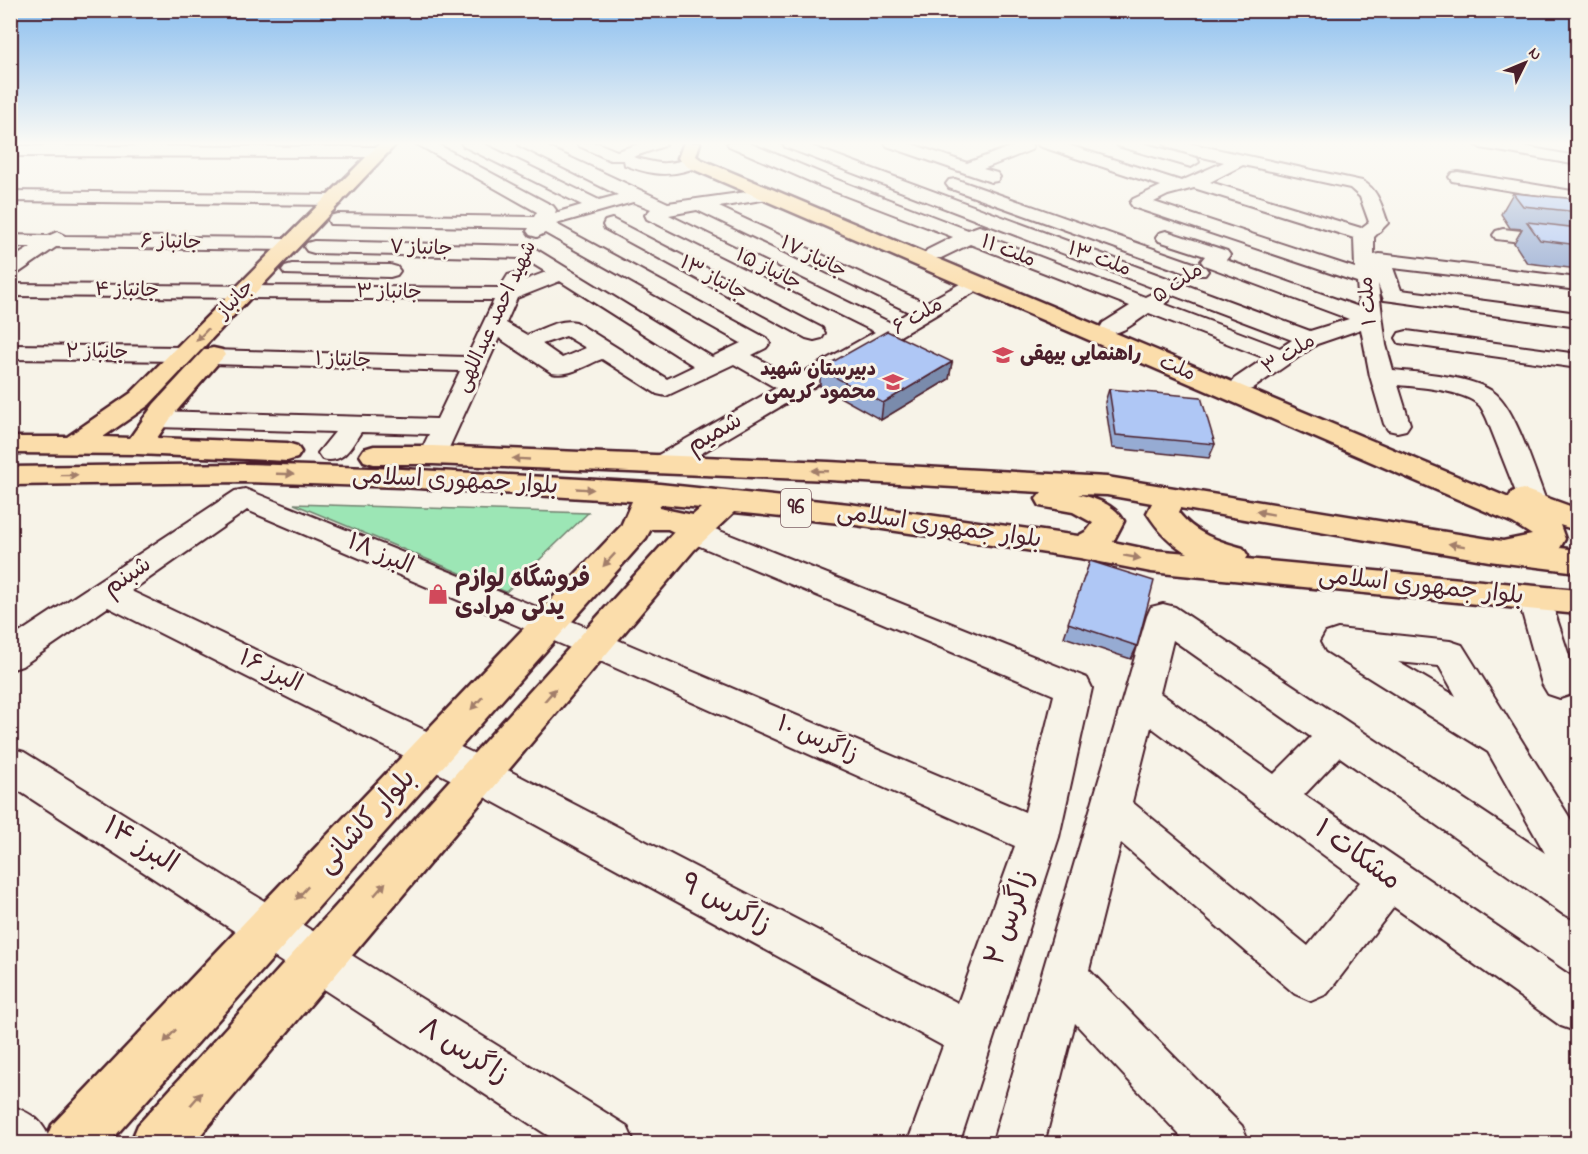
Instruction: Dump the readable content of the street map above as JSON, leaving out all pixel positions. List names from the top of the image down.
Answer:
{
  "streets": {
    "main road": [
      "جانباز",
      "ملت",
      "بلوار جمهوری اسلامی",
      "96",
      "بلوار کاشانی"
    ],
    "street": [
      "جانباز ۶",
      "جانباز ۷",
      "ملت ۱۱",
      "جانباز ۱۷",
      "ملت ۱۳",
      "جانباز ۱۵",
      "جانباز ۱۳",
      "ملت ۵",
      "جانباز ۴",
      "جانباز ۳",
      "ملت ۱",
      "شهید احمد عبداللهی",
      "ملت ۶",
      "جانباز ۲",
      "ملت ۳",
      "جانباز ۱",
      "شمیم",
      "البرز ۱۸",
      "شبنم",
      "البرز ۱۶",
      "زاگرس ۱۰",
      "البرز ۱۴",
      "مشکات ۱",
      "زاگرس ۹",
      "زاگرس ۲",
      "زاگرس ۸"
    ]
  },
  "crossings": [
    ["جانباز ۶", "جانباز"],
    ["جانباز ۷", "جانباز"],
    ["جانباز ۷", "شهید احمد عبداللهی"],
    ["ملت ۱۱", "ملت ۵"],
    ["ملت ۱۱", "ملت ۳"],
    ["جانباز ۱۷", "ملت ۶"],
    ["ملت ۱۳", "ملت ۵"],
    ["ملت ۱۳", "ملت ۳"],
    ["جانباز ۱۵", "ملت ۶"],
    ["ملت ۵", "ملت"],
    ["جانباز ۴", "جانباز ۳"],
    ["جانباز ۴", "جانباز"],
    ["جانباز ۳", "جانباز"],
    ["جانباز ۳", "شهید احمد عبداللهی"],
    ["جانباز", "جانباز ۲"],
    ["جانباز", "جانباز ۱"],
    ["جانباز", "بلوار جمهوری اسلامی"],
    ["ملت ۱", "ملت ۳"],
    ["شهید احمد عبداللهی", "جانباز ۱"],
    ["شهید احمد عبداللهی", "بلوار جمهوری اسلامی"],
    ["ملت ۶", "ملت"],
    ["ملت ۶", "شمیم"],
    ["ملت ۳", "ملت"],
    ["ملت", "بلوار جمهوری اسلامی"],
    ["شمیم", "بلوار جمهوری اسلامی"],
    ["شمیم", "بلوار کاشانی"],
    ["بلوار جمهوری اسلامی", "البرز ۱۸"],
    ["بلوار جمهوری اسلامی", "شبنم"],
    ["بلوار جمهوری اسلامی", "بلوار کاشانی"],
    ["البرز ۱۸", "شبنم"],
    ["البرز ۱۸", "زاگرس ۱۰"],
    ["البرز ۱۸", "بلوار کاشانی"],
    ["شبنم", "البرز ۱۶"],
    ["البرز ۱۶", "بلوار کاشانی"],
    ["البرز ۱۶", "زاگرس ۹"],
    ["زاگرس ۱۰", "بلوار کاشانی"],
    ["زاگرس ۱۰", "زاگرس ۲"],
    ["بلوار کاشانی", "البرز ۱۴"],
    ["بلوار کاشانی", "زاگرس ۹"],
    ["بلوار کاشانی", "زاگرس ۲"],
    ["بلوار کاشانی", "زاگرس ۸"],
    ["البرز ۱۴", "زاگرس ۸"],
    ["زاگرس ۹", "زاگرس ۲"]
  ],
  "places": {
    "school or university": ["راهنمایی بیهقی", "دبیرستان شهید محمود کریمی"],
    "shop": ["فروشگاه لوازم یدکی مرادی"]
  },
  "north": "top right"
}
